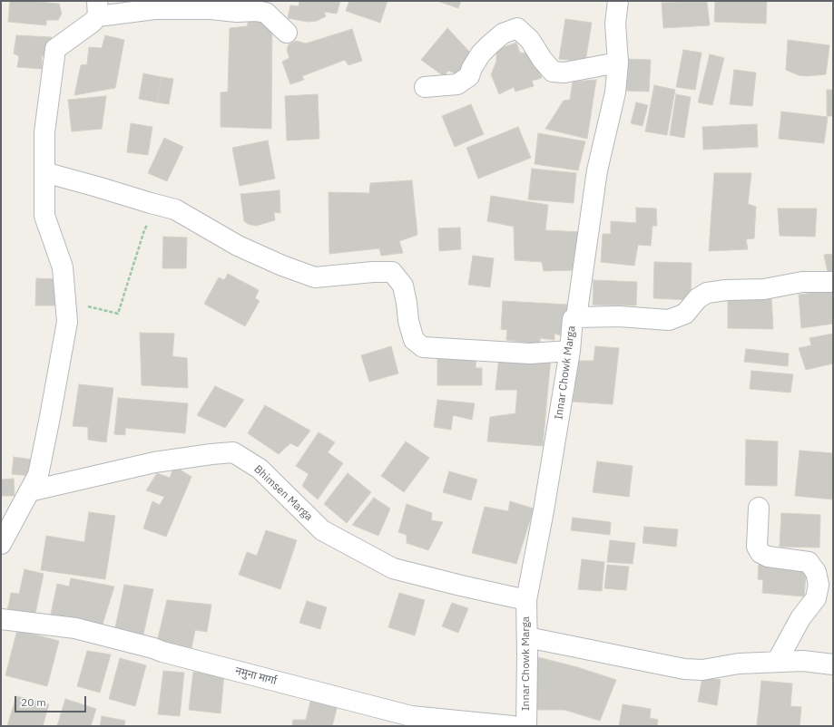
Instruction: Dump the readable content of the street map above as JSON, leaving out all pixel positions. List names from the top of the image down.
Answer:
{
  "streets": {
    "street": ["Innar Chowk Marga", "Bhimsen Marga", "नमुना मार्गा"]
  },
  "crossings": [
    ["Innar Chowk Marga", "Bhimsen Marga"]
  ],
  "scale_bar": "20 m"
}
